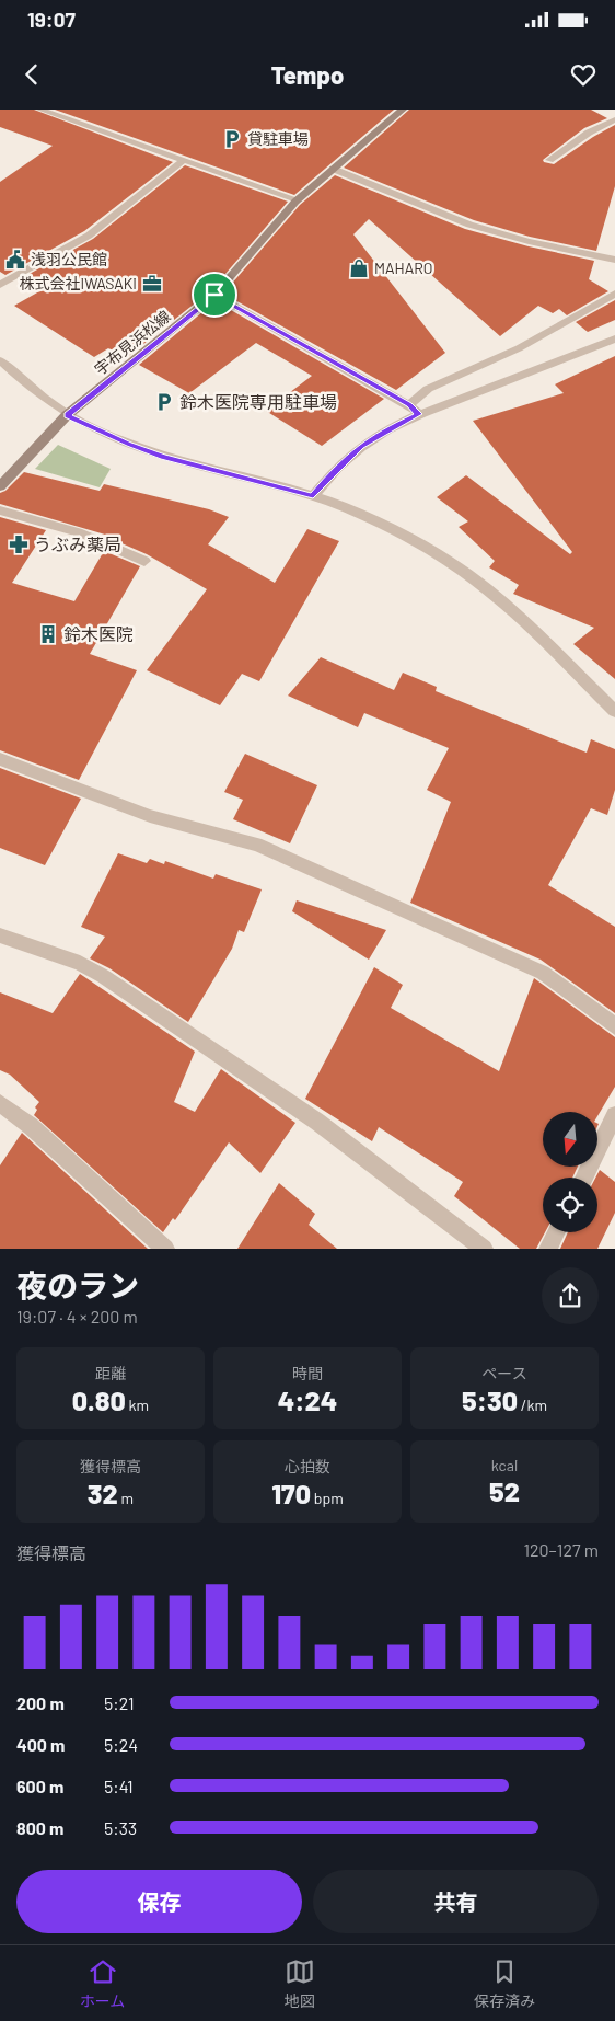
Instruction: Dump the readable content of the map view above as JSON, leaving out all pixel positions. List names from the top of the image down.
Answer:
{
  "streets": {
    "main road": ["宇布見浜松線"]
  },
  "places": {
    "parking": ["貸駐車場", "鈴木医院専用駐車場"],
    "public building": ["浅羽公民館"],
    "shop": ["MAHARO"],
    "office": ["株式会社IWASAKI"],
    "pharmacy": ["うぶみ薬局"],
    "building": ["鈴木医院"]
  },
  "north": "bottom",
  "page": {
    "status": "19:07",
    "header": "Tempo",
    "heading": ["夜のラン", "19:07 · 4 × 200 m"],
    "stats": [
      ["距離", "0.80 km"],
      ["時間", "4:24"],
      ["ペース", "5:30 /km"],
      ["獲得標高", "32 m"],
      ["心拍数", "170 bpm"],
      ["kcal", "52"]
    ],
    "chart": ["獲得標高", "120–127 m"],
    "list": [
      {
        "name": "200 m",
        "note": "5:21"
      },
      {
        "name": "400 m",
        "note": "5:24"
      },
      {
        "name": "600 m",
        "note": "5:41"
      },
      {
        "name": "800 m",
        "note": "5:33"
      }
    ],
    "buttons": ["保存", "共有"],
    "tabs": ["ホーム", "地図", "保存済み"]
  }
}
